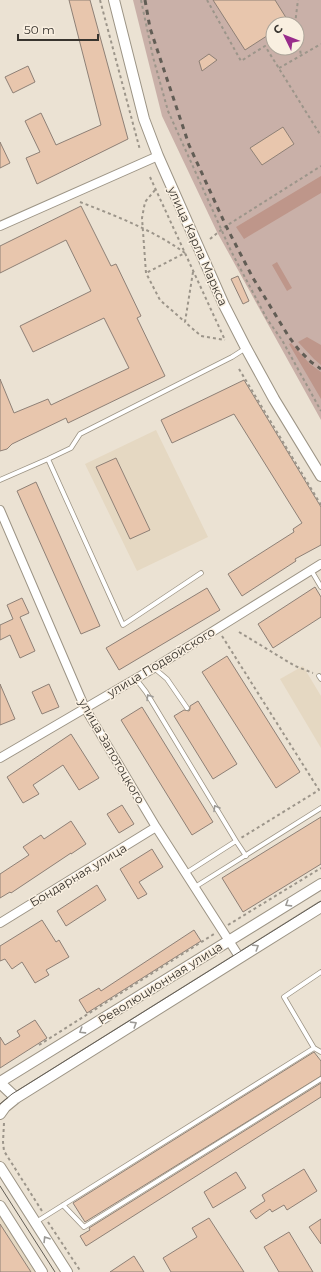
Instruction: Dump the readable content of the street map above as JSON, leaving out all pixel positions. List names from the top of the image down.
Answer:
{
  "streets": {
    "street": [
      "улица Карла Маркса",
      "улица Подвойского",
      "улица Запотоцкого",
      "Бондарная улица",
      "Революционная улица"
    ]
  },
  "crossings": [
    ["улица Подвойского", "улица Запотоцкого"],
    ["улица Запотоцкого", "Бондарная улица"],
    ["улица Запотоцкого", "Революционная улица"]
  ],
  "scale_bar": "50 m",
  "north": "top left"
}
